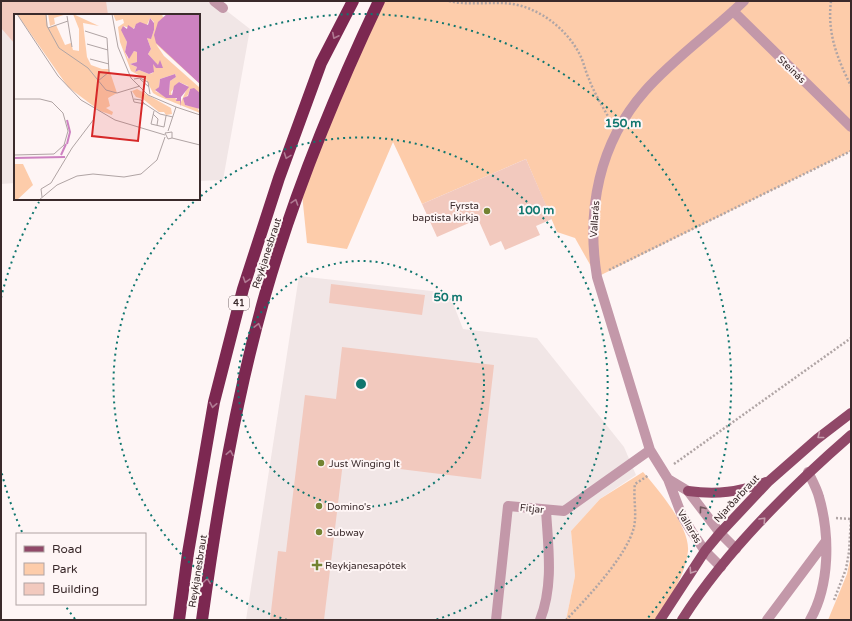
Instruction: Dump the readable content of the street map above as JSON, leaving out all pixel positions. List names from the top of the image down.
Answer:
{
  "streets": {
    "highway": ["Reykjanesbraut", "41"],
    "main road": ["Njarðarbraut"],
    "street": ["Steinás", "Vallarás", "Fitjar"]
  },
  "crossings": [
    ["Steinás", "Vallarás"],
    ["Vallarás", "Njarðarbraut"],
    ["Vallarás", "Fitjar"]
  ],
  "places": {
    "other": [
      "Fyrsta baptista kirkja",
      "Just Winging It",
      "Domino's",
      "Subway"
    ],
    "health": ["Reykjanesapótek"]
  },
  "legend": ["Road", "Park", "Building"],
  "rings": ["150 m", "100 m", "50 m"]
}
